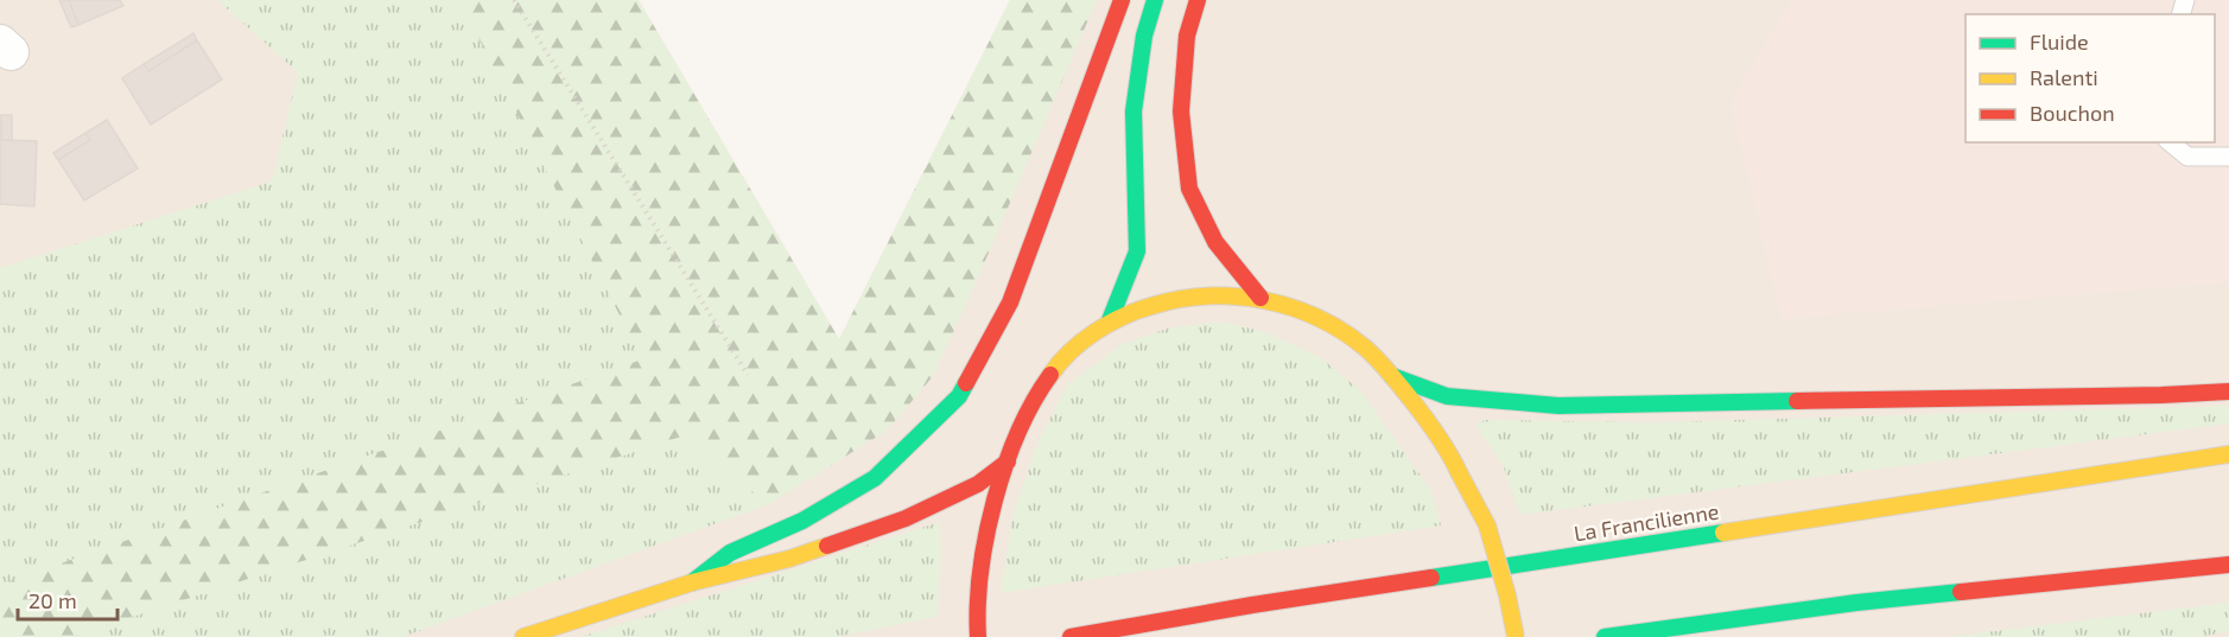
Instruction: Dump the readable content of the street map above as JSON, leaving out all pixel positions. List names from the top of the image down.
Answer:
{
  "streets": {
    "main road": ["La Francilienne"]
  },
  "legend": ["Fluide", "Ralenti", "Bouchon"],
  "scale_bar": "20 m"
}
